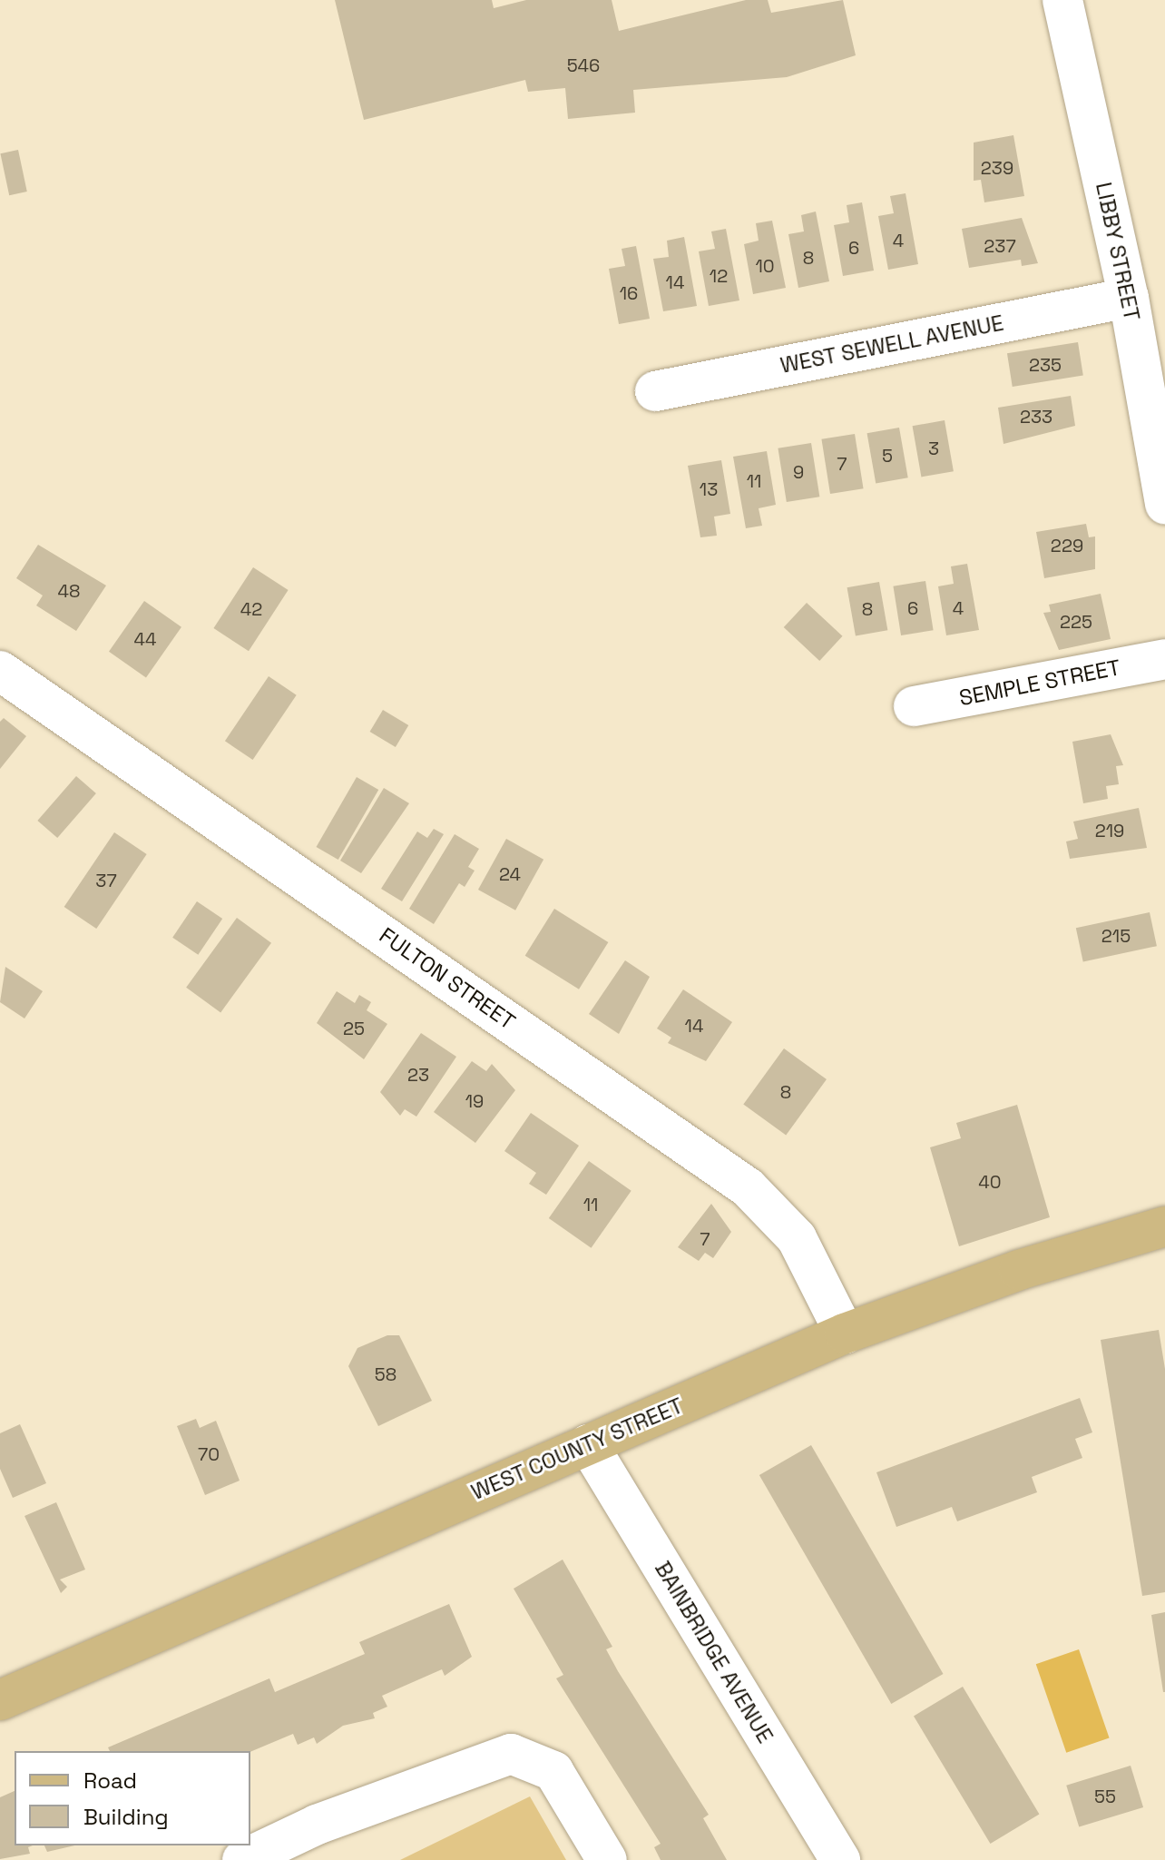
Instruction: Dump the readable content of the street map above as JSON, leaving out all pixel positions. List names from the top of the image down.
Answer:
{
  "streets": {
    "main road": ["WEST COUNTY STREET"],
    "street": [
      "LIBBY STREET",
      "WEST SEWELL AVENUE",
      "SEMPLE STREET",
      "FULTON STREET",
      "BAINBRIDGE AVENUE"
    ]
  },
  "crossings": [
    ["LIBBY STREET", "WEST SEWELL AVENUE"],
    ["FULTON STREET", "WEST COUNTY STREET"],
    ["WEST COUNTY STREET", "BAINBRIDGE AVENUE"]
  ],
  "house_numbers": [
    "546",
    "239",
    "4",
    "237",
    "6",
    "8",
    "10",
    "12",
    "14",
    "16",
    "235",
    "233",
    "3",
    "5",
    "7",
    "9",
    "11",
    "13",
    "229",
    "48",
    "6",
    "4",
    "42",
    "8",
    "225",
    "44",
    "219",
    "24",
    "37",
    "215",
    "14",
    "25",
    "23",
    "8",
    "19",
    "40",
    "11",
    "7",
    "58",
    "70",
    "55"
  ],
  "legend": ["Road", "Building"]
}
